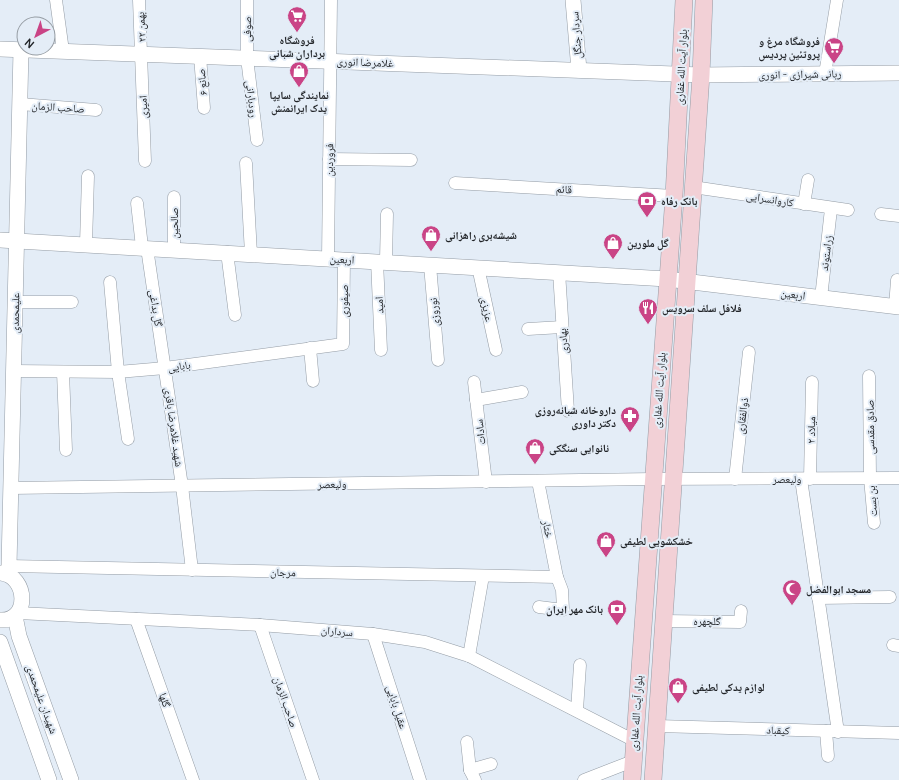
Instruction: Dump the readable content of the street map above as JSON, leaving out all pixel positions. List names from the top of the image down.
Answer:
{
  "streets": {
    "main road": ["بلوار آیت الله غفاری"],
    "street": [
      "۲۲ بهمن",
      "صوفی",
      "سردار جنگل",
      "غلامرضا انوری",
      "ربانی شیرازی - انوری",
      "صانع ۶",
      "رودبارانی",
      "صاحب الزمان",
      "امیری",
      "فروردین",
      "قائم",
      "کاروانسرایی",
      "صالحین",
      "زراستوند",
      "اربعین",
      "صیفوری",
      "امید",
      "گل بداغی",
      "عزیزی",
      "نوروزی",
      "علیمحمدی",
      "بهادری",
      "بابایی",
      "ذوالفقاری",
      "شهید غلامرضا باقری",
      "صادق مقدسی",
      "میلاد ۲",
      "سادات",
      "ولیعصر",
      "بن بست",
      "ختار",
      "مرجان",
      "گلچهره",
      "سرداران",
      "شهیدان علیمحمدی",
      "گلها",
      "عقیل بابایی",
      "کیقباد"
    ]
  },
  "crossings": [
    ["۲۲ بهمن", "غلامرضا انوری"],
    ["۲۲ بهمن", "امیری"],
    ["صوفی", "غلامرضا انوری"],
    ["صوفی", "رودبارانی"],
    ["سردار جنگل", "غلامرضا انوری"],
    ["غلامرضا انوری", "بلوار آیت الله غفاری"],
    ["غلامرضا انوری", "ربانی شیرازی - انوری"],
    ["غلامرضا انوری", "صانع ۶"],
    ["غلامرضا انوری", "رودبارانی"],
    ["غلامرضا انوری", "امیری"],
    ["غلامرضا انوری", "فروردین"],
    ["بلوار آیت الله غفاری", "ربانی شیرازی - انوری"],
    ["بلوار آیت الله غفاری", "قائم"],
    ["بلوار آیت الله غفاری", "کاروانسرایی"],
    ["بلوار آیت الله غفاری", "اربعین"],
    ["بلوار آیت الله غفاری", "ولیعصر"],
    ["بلوار آیت الله غفاری", "گلچهره"],
    ["بلوار آیت الله غفاری", "سرداران"],
    ["بلوار آیت الله غفاری", "کیقباد"],
    ["صاحب الزمان", "علیمحمدی"],
    ["صاحب الزمان", "سرداران"],
    ["فروردین", "اربعین"],
    ["کاروانسرایی", "زراستوند"],
    ["صالحین", "اربعین"],
    ["زراستوند", "اربعین"],
    ["اربعین", "صیفوری"],
    ["اربعین", "امید"],
    ["اربعین", "گل بداغی"],
    ["اربعین", "عزیزی"],
    ["اربعین", "نوروزی"],
    ["اربعین", "علیمحمدی"],
    ["اربعین", "بهادری"],
    ["صیفوری", "بابایی"],
    ["گل بداغی", "بابایی"],
    ["گل بداغی", "شهید غلامرضا باقری"],
    ["علیمحمدی", "بابایی"],
    ["علیمحمدی", "ولیعصر"],
    ["علیمحمدی", "مرجان"],
    ["بابایی", "شهید غلامرضا باقری"],
    ["ذوالفقاری", "ولیعصر"],
    ["شهید غلامرضا باقری", "ولیعصر"],
    ["شهید غلامرضا باقری", "مرجان"],
    ["صادق مقدسی", "ولیعصر"],
    ["صادق مقدسی", "بن بست"],
    ["میلاد ۲", "ولیعصر"],
    ["سادات", "ولیعصر"],
    ["ولیعصر", "بن بست"],
    ["ولیعصر", "ختار"],
    ["ختار", "مرجان"],
    ["سرداران", "شهیدان علیمحمدی"],
    ["سرداران", "گلها"],
    ["سرداران", "عقیل بابایی"]
  ],
  "places": {
    "supermarket": ["فروشگاه برداران شبانی", "فروشگاه مرغ و پروتئین پردیس"],
    "shop": [
      "نمایندگی سایپا یدک ایرانمنش",
      "شیشه‌بری راهزانی",
      "گل ملورین",
      "نانوایی سنگکی",
      "خشکشویی لطیفی",
      "لوازم یدکی لطیفی"
    ],
    "bank": ["بانک رفاه", "بانک مهر ایران"],
    "restaurant": ["فلافل سلف سرویس"],
    "pharmacy": ["داروخانه شبانه‌روزی دکتر داوری"],
    "mosque": ["مسجد ابوالفضل"]
  },
  "north": "bottom left"
}
